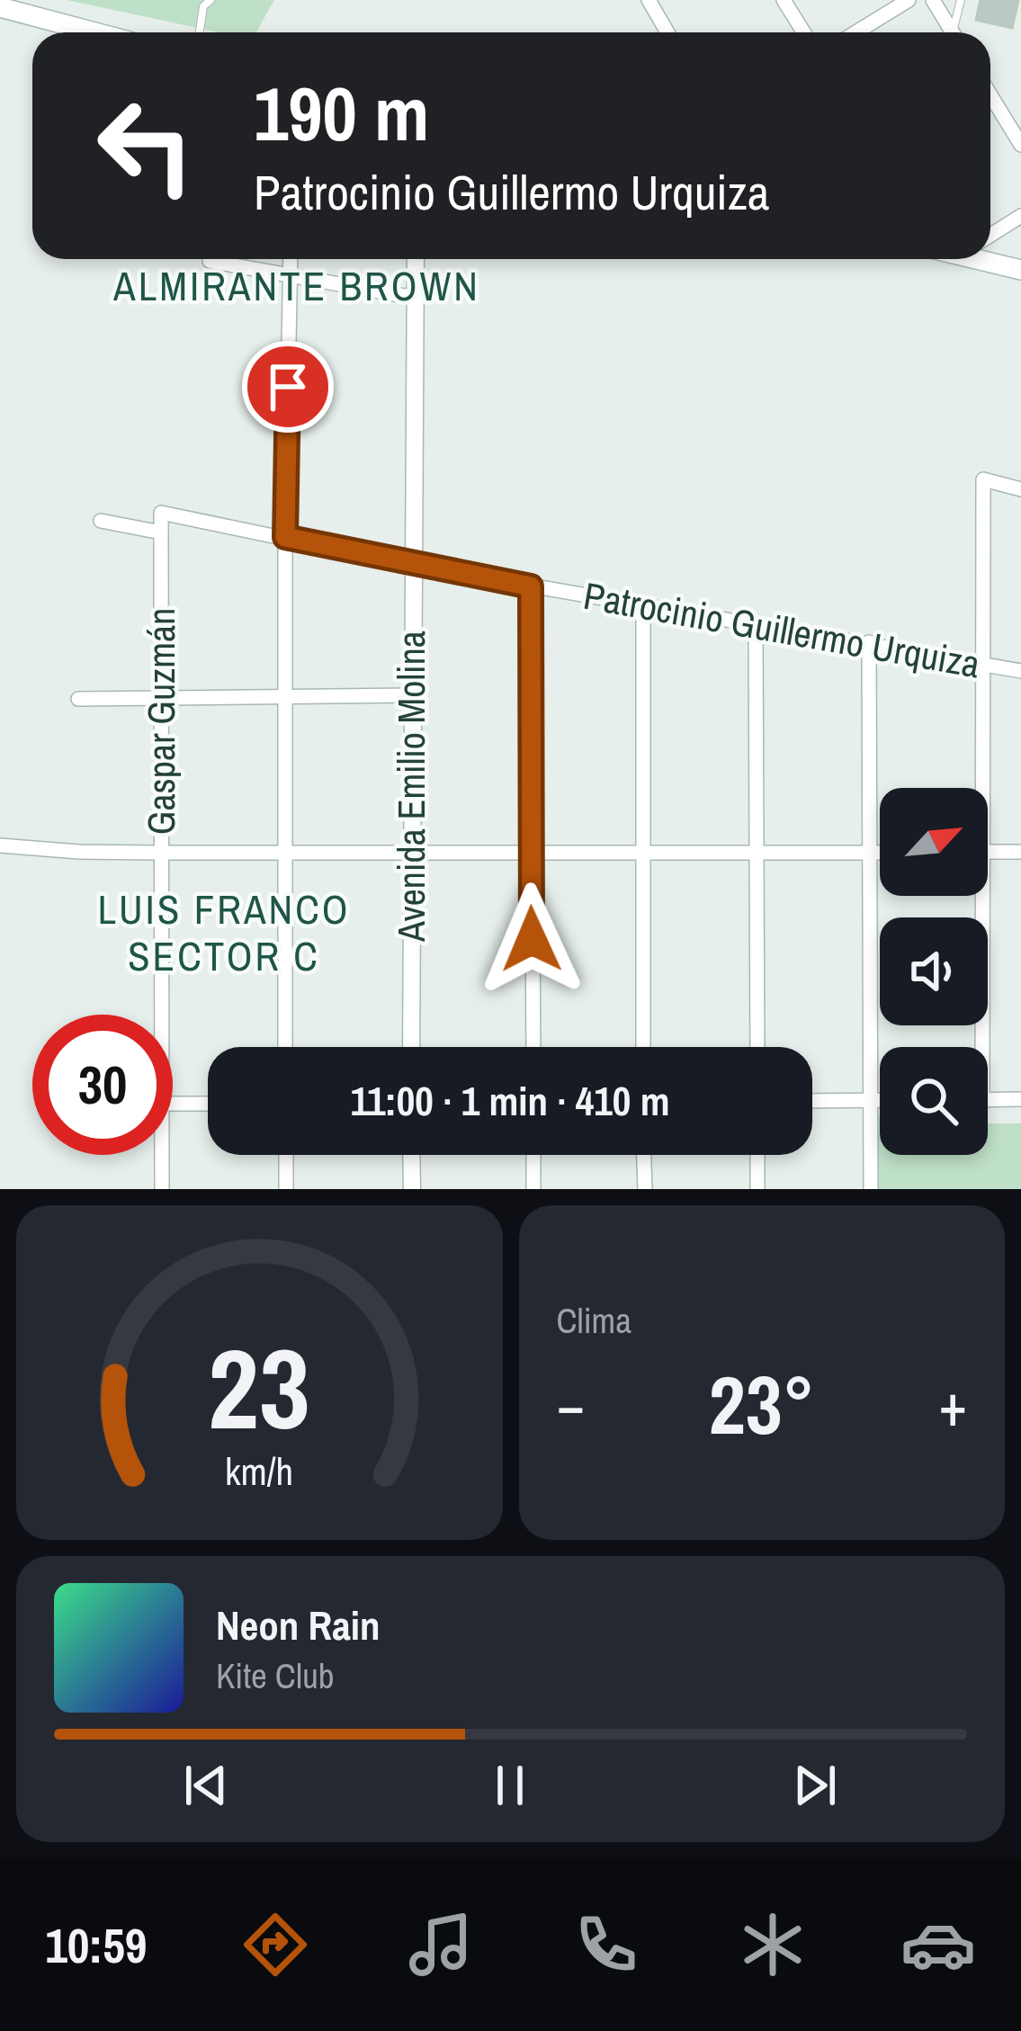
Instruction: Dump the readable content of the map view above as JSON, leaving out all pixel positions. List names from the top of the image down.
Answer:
{
  "streets": {
    "street": ["Patrocinio Guillermo Urquiza", "Gaspar Guzmán", "Avenida Emilio Molina"]
  },
  "crossings": [
    ["Patrocinio Guillermo Urquiza", "Gaspar Guzmán"],
    ["Patrocinio Guillermo Urquiza", "Avenida Emilio Molina"]
  ],
  "districts": ["ALMIRANTE BROWN", "LUIS FRANCO SECTOR C"],
  "north": "top right",
  "page": {
    "turn": ["190 m", "Patrocinio Guillermo Urquiza"],
    "limit": "30",
    "trip": "11:00 · 1 min · 410 m",
    "tile": "Clima",
    "heat": ["−", "23°", "+"],
    "song": ["Neon Rain", "Kite Club"],
    "tabs": "10:59",
    "gauge": ["23", "km/h"]
  }
}
